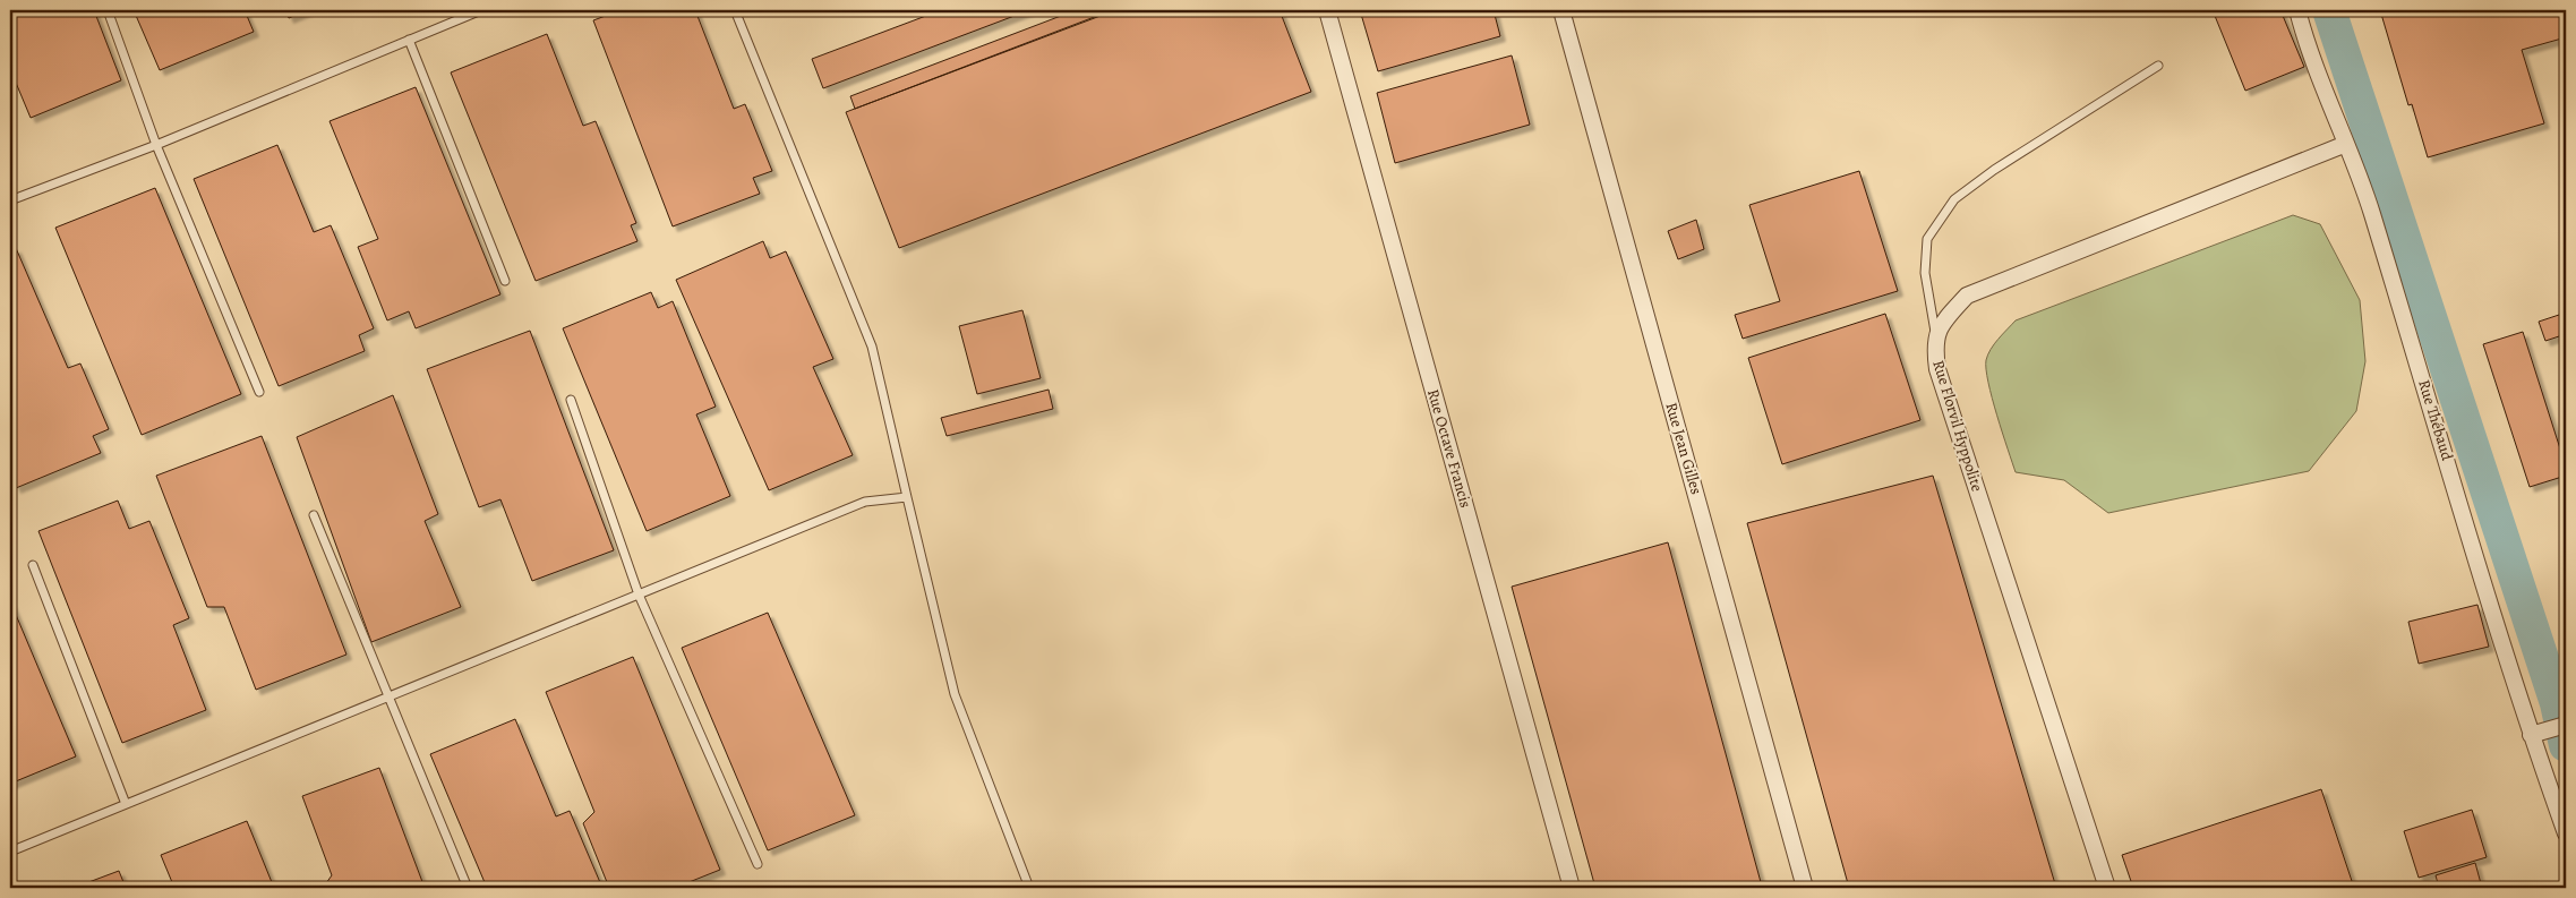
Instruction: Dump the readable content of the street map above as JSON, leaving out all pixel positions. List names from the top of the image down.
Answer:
{
  "streets": {
    "street": [
      "Rue Thébaud",
      "Rue Florvil Hyppolite",
      "Rue Octave Francis",
      "Rue Jean Gilles"
    ]
  }
}
